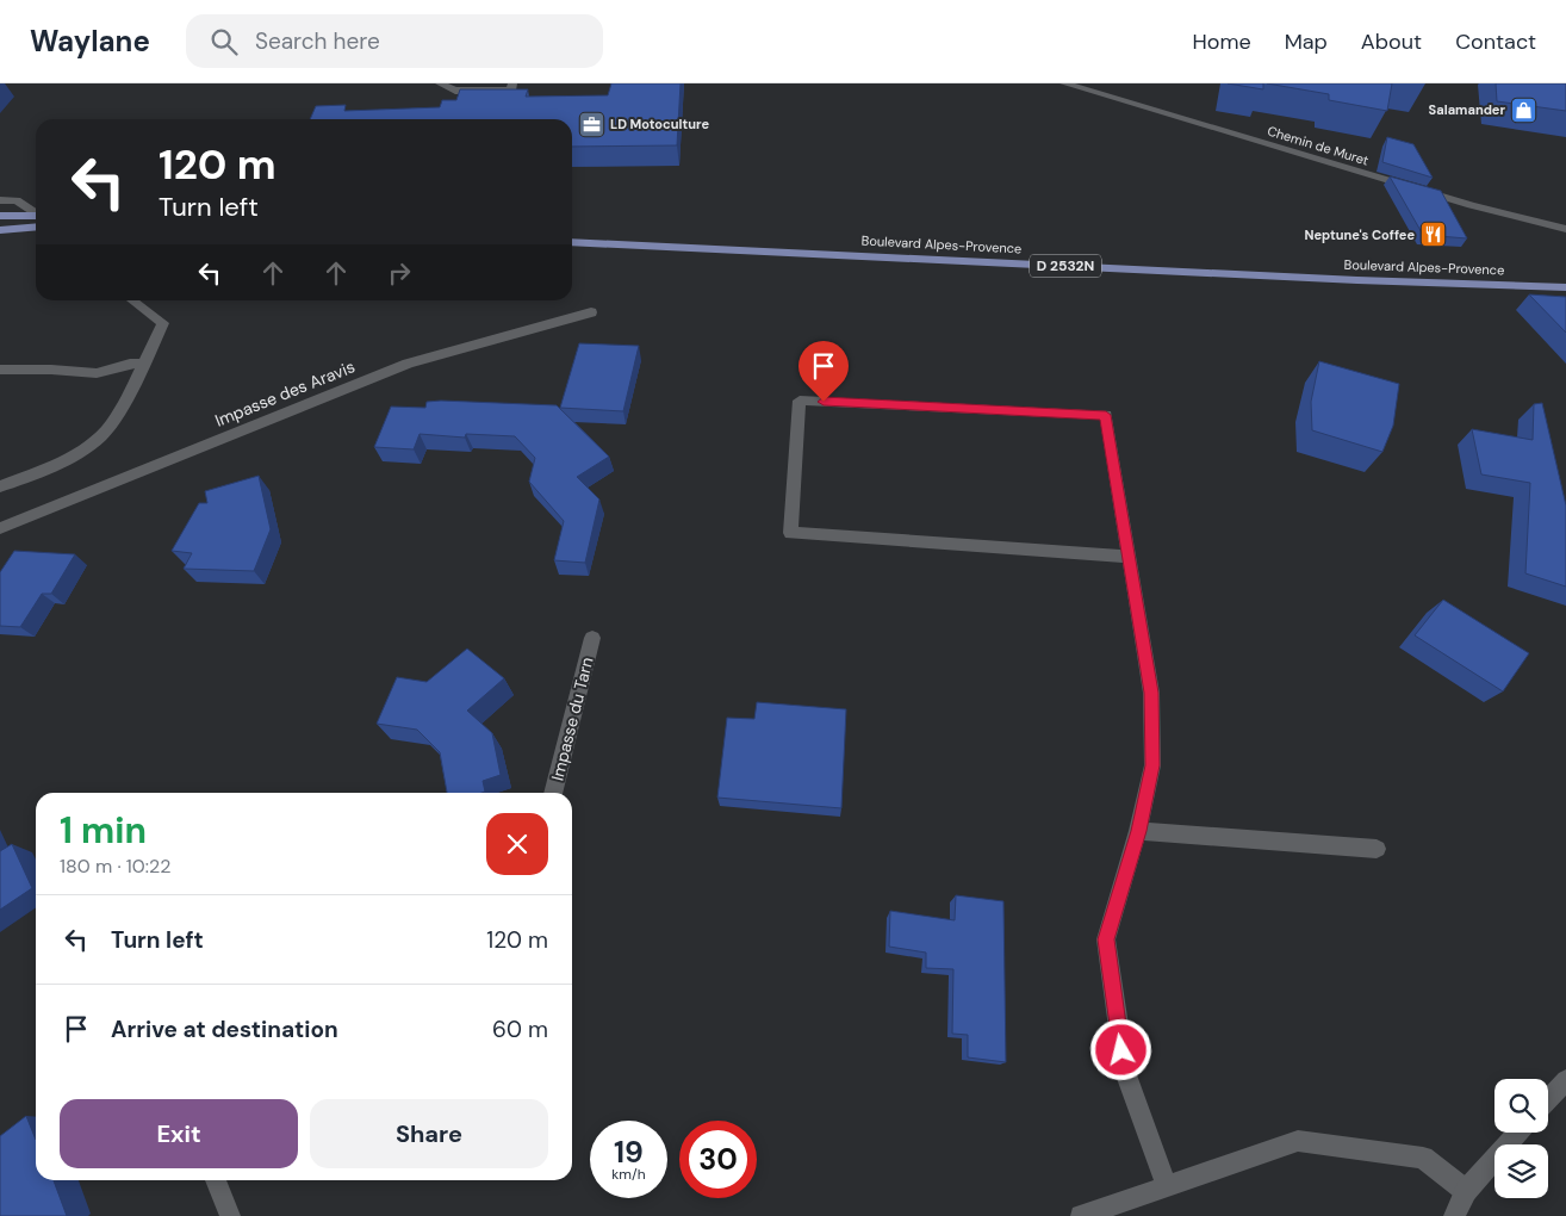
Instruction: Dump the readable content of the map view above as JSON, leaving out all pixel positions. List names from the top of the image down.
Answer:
{
  "streets": {
    "main road": ["Boulevard Alpes-Provence", "D 2532N"],
    "street": ["Chemin de Muret", "Impasse des Aravis", "Impasse du Tarn"]
  },
  "places": {
    "shop": ["Salamander"],
    "office": ["LD Motoculture"],
    "restaurant": ["Neptune's Coffee"]
  },
  "page": {
    "header": "Waylane",
    "search": "Search here",
    "nav": [
      "Home",
      "Map",
      "About",
      "Contact"
    ],
    "turn": ["120 m", "Turn left"],
    "heading": ["1 min", "180 m · 10:22"],
    "list": [
      {
        "name": "Turn left",
        "value": "120 m"
      },
      {
        "name": "Arrive at destination",
        "value": "60 m"
      }
    ],
    "buttons": ["Exit", "Share"],
    "speed": "19 km/h",
    "limit": "30"
  }
}
